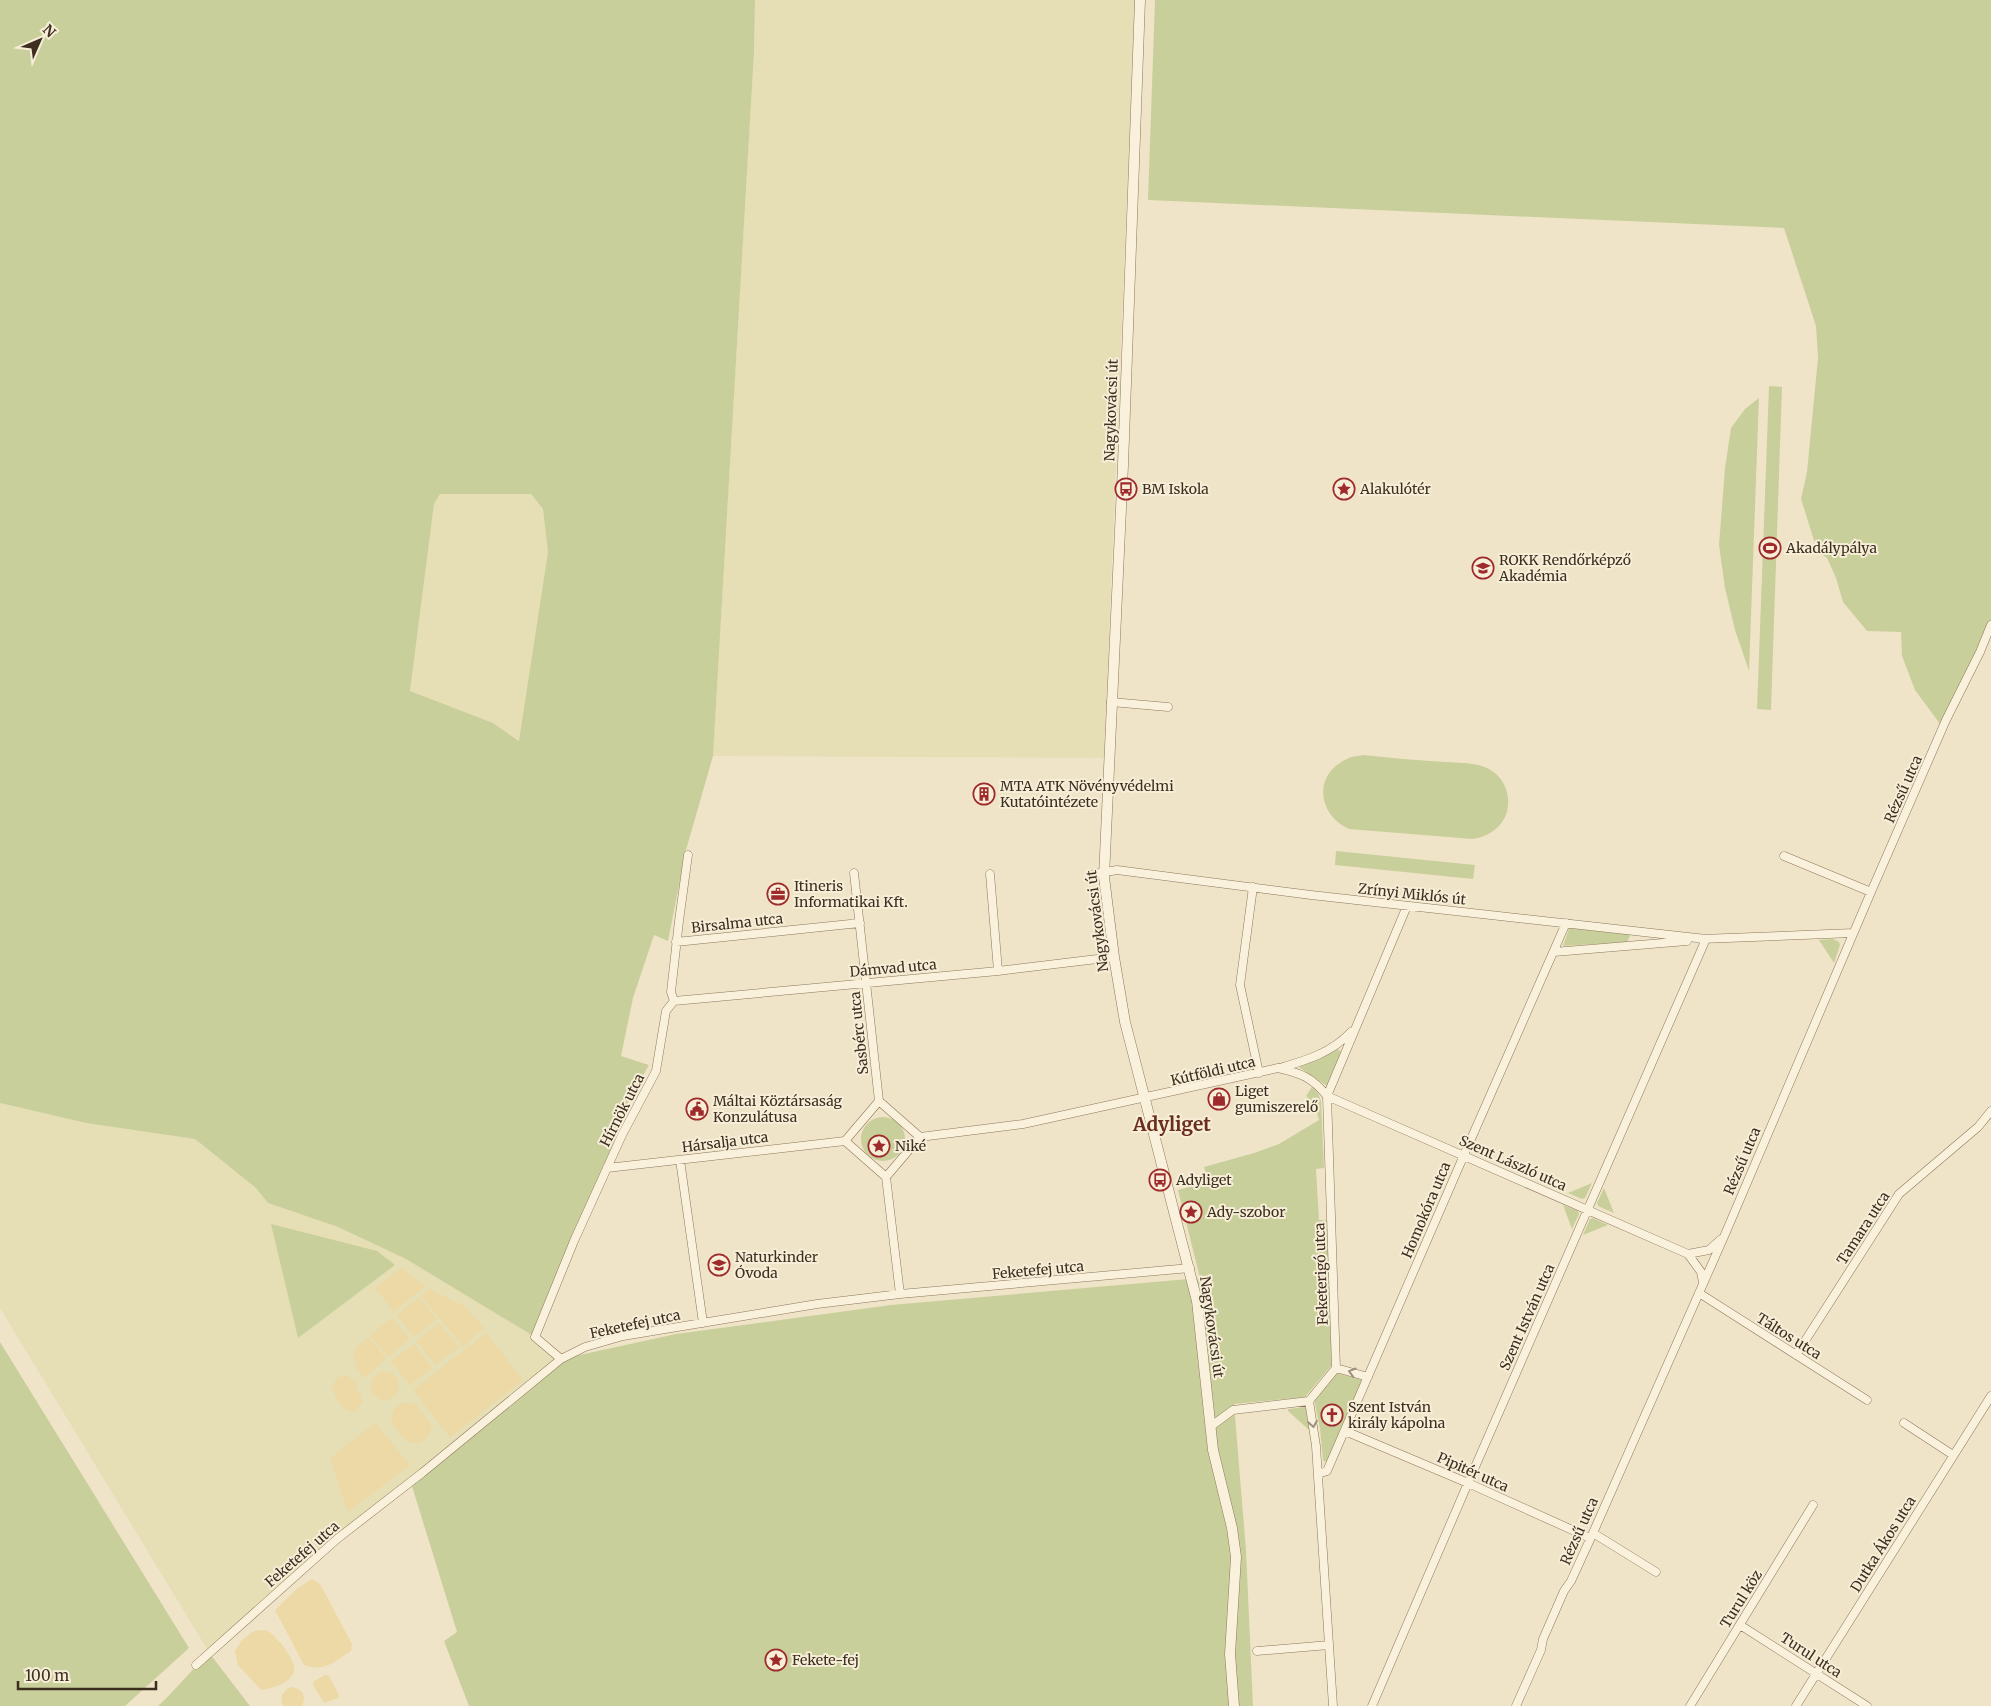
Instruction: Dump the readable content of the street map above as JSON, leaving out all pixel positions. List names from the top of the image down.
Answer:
{
  "streets": {
    "street": [
      "Nagykovácsi út",
      "Rézsű utca",
      "Zrínyi Miklós út",
      "Birsalma utca",
      "Dámvad utca",
      "Sasbérc utca",
      "Kútföldi utca",
      "Hírnök utca",
      "Hársalja utca",
      "Szent László utca",
      "Homokóra utca",
      "Tamara utca",
      "Feketefej utca",
      "Feketerigó utca",
      "Szent István utca",
      "Táltos utca",
      "Pipitér utca",
      "Dutka Ákos utca",
      "Turul köz",
      "Turul utca"
    ]
  },
  "crossings": [
    ["Nagykovácsi út", "Zrínyi Miklós út"],
    ["Nagykovácsi út", "Dámvad utca"],
    ["Nagykovácsi út", "Kútföldi utca"],
    ["Nagykovácsi út", "Feketefej utca"],
    ["Rézsű utca", "Zrínyi Miklós út"],
    ["Rézsű utca", "Táltos utca"],
    ["Rézsű utca", "Pipitér utca"],
    ["Zrínyi Miklós út", "Homokóra utca"],
    ["Zrínyi Miklós út", "Feketerigó utca"],
    ["Zrínyi Miklós út", "Szent István utca"],
    ["Birsalma utca", "Sasbérc utca"],
    ["Birsalma utca", "Hírnök utca"],
    ["Dámvad utca", "Sasbérc utca"],
    ["Dámvad utca", "Hírnök utca"],
    ["Kútföldi utca", "Szent László utca"],
    ["Kútföldi utca", "Feketerigó utca"],
    ["Hírnök utca", "Hársalja utca"],
    ["Hírnök utca", "Feketefej utca"],
    ["Szent László utca", "Homokóra utca"],
    ["Szent László utca", "Feketerigó utca"],
    ["Szent László utca", "Szent István utca"],
    ["Homokóra utca", "Pipitér utca"],
    ["Tamara utca", "Táltos utca"],
    ["Szent István utca", "Pipitér utca"],
    ["Dutka Ákos utca", "Turul utca"],
    ["Turul köz", "Turul utca"]
  ],
  "districts": ["Adyliget"],
  "places": {
    "bus stop": ["BM Iskola", "Adyliget"],
    "place": [
      "Alakulótér",
      "Niké",
      "Ady-szobor",
      "Fekete-fej"
    ],
    "sports": ["Akadálypálya"],
    "school or university": ["ROKK Rendőrképző Akadémia", "Naturkinder Óvoda"],
    "building": ["MTA ATK Növényvédelmi Kutatóintézete"],
    "office": ["Itineris Informatikai Kft."],
    "shop": ["Liget gumiszerelő"],
    "public building": ["Máltai Köztársaság Konzulátusa"],
    "church": ["Szent István király kápolna"]
  },
  "scale_bar": "100 m",
  "north": "top right"
}
